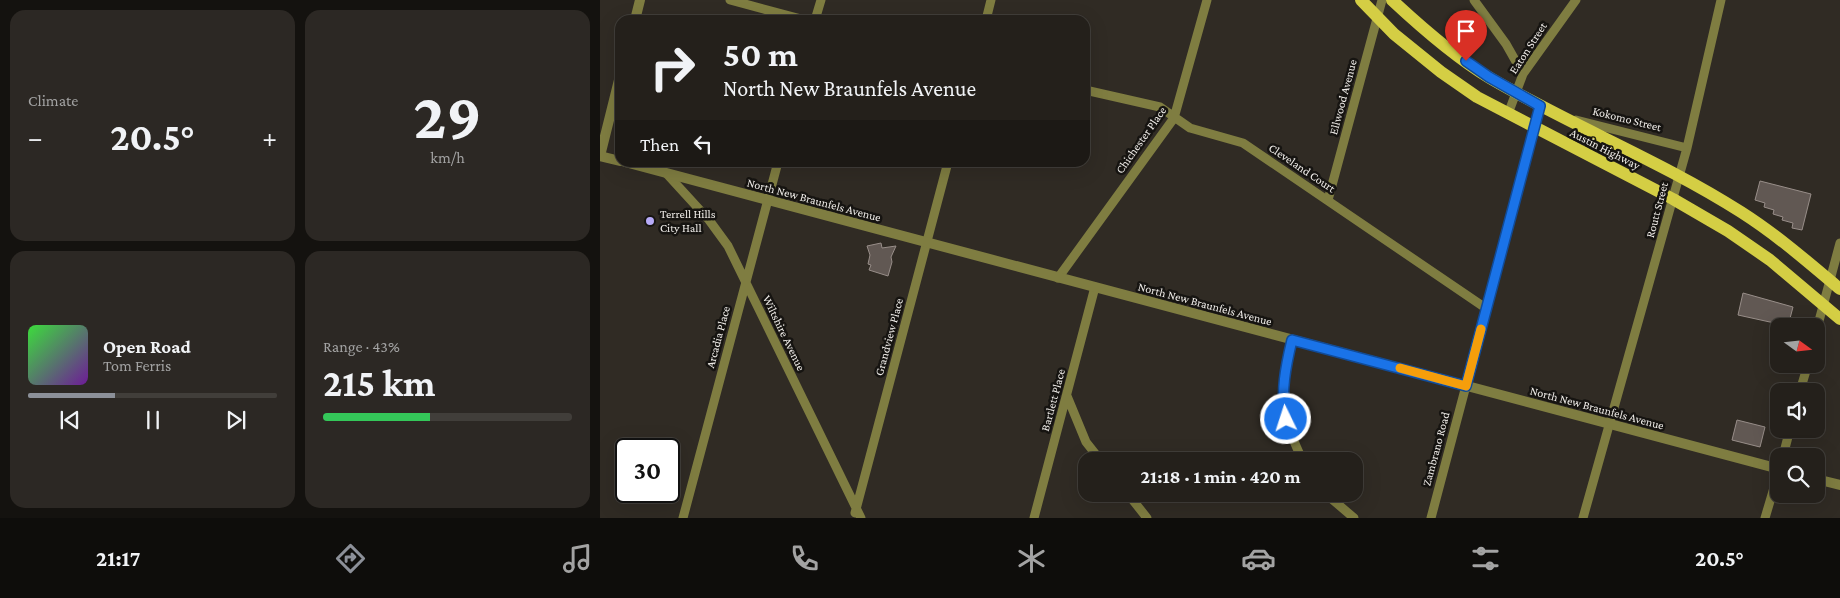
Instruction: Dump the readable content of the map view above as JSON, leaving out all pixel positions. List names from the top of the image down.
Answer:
{
  "streets": {
    "main road": ["Austin Highway"],
    "street": [
      "Eaton Street",
      "Ellwood Avenue",
      "Kokomo Street",
      "Chichester Place",
      "Cleveland Court",
      "North New Braunfels Avenue",
      "Routt Street",
      "Wiltshire Avenue",
      "Arcadia Place",
      "Grandview Place",
      "Bartlett Place",
      "Zambrano Road"
    ]
  },
  "crossings": [
    ["Eaton Street", "Austin Highway"],
    ["Ellwood Avenue", "Austin Highway"],
    ["Ellwood Avenue", "Cleveland Court"],
    ["Kokomo Street", "Austin Highway"],
    ["Kokomo Street", "Routt Street"],
    ["Chichester Place", "Cleveland Court"],
    ["Chichester Place", "North New Braunfels Avenue"],
    ["Austin Highway", "Routt Street"],
    ["Austin Highway", "Zambrano Road"],
    ["Cleveland Court", "Zambrano Road"],
    ["North New Braunfels Avenue", "Routt Street"],
    ["North New Braunfels Avenue", "Wiltshire Avenue"],
    ["North New Braunfels Avenue", "Arcadia Place"],
    ["North New Braunfels Avenue", "Grandview Place"],
    ["North New Braunfels Avenue", "Bartlett Place"],
    ["North New Braunfels Avenue", "Zambrano Road"],
    ["Wiltshire Avenue", "Arcadia Place"],
    ["Wiltshire Avenue", "Grandview Place"]
  ],
  "places": ["Terrell Hills City Hall"],
  "north": "right",
  "page": {
    "tile": [
      "Climate",
      ["29", "km/h"],
      ["Range · 43%", "215 km"]
    ],
    "turn": ["50 m", "North New Braunfels Avenue"],
    "heat": ["−", "20.5°", "+"],
    "then": "Then",
    "song": ["Open Road", "Tom Ferris"],
    "limit": "30",
    "trip": "21:18 · 1 min · 420 m",
    "tabs": ["21:17", "20.5°"]
  }
}
